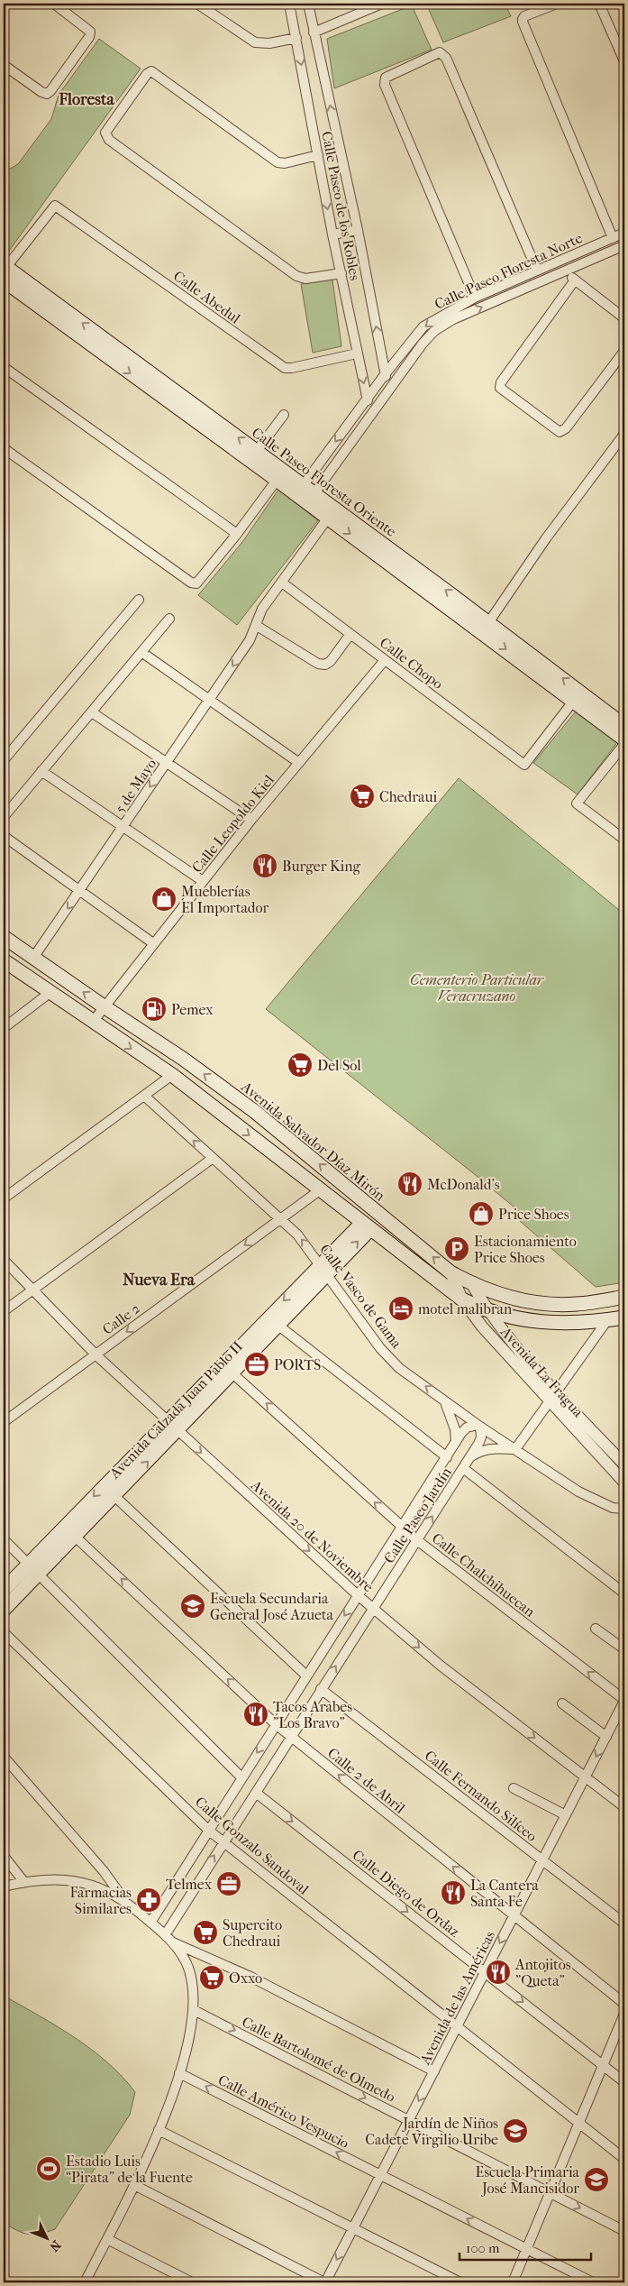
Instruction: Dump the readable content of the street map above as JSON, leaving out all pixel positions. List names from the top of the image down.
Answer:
{
  "streets": {
    "main road": ["Calle Paseo Floresta Oriente", "Avenida Salvador Díaz Mirón", "Avenida Calzada Juan Pablo II"],
    "street": [
      "Calle Paseo de los Robles",
      "Calle Paseo Floresta Norte",
      "Calle Abedul",
      "Calle Chopo",
      "5 de Mayo",
      "Calle Leopoldo Kiel",
      "Calle Vasco de Gama",
      "Calle 2",
      "Avenida La Fragua",
      "Calle Paseo Jardín",
      "Avenida 20 de Noviembre",
      "Calle Chalchihuecan",
      "Calle 2 de Abril",
      "Calle Fernando Silíceo",
      "Calle Gonzalo Sandoval",
      "Calle Diego de Ordaz",
      "Avenida de las Américas",
      "Calle Bartolomé de Olmedo",
      "Calle Américo Vespucio"
    ]
  },
  "crossings": [
    ["Calle Paseo de los Robles", "Calle Paseo Floresta Norte"],
    ["Calle Paseo de los Robles", "Calle Abedul"],
    ["Calle Paseo Floresta Norte", "Calle Paseo Floresta Oriente"],
    ["Calle Abedul", "Calle Paseo Floresta Oriente"],
    ["Calle Paseo Floresta Oriente", "Calle Chopo"],
    ["Calle Paseo Floresta Oriente", "5 de Mayo"],
    ["Calle Chopo", "5 de Mayo"],
    ["Calle Chopo", "Calle Leopoldo Kiel"],
    ["5 de Mayo", "Avenida Salvador Díaz Mirón"],
    ["Calle Leopoldo Kiel", "Avenida Salvador Díaz Mirón"],
    ["Avenida Salvador Díaz Mirón", "Avenida La Fragua"],
    ["Calle Vasco de Gama", "Calle 2"],
    ["Calle Vasco de Gama", "Avenida Calzada Juan Pablo II"],
    ["Calle Vasco de Gama", "Calle Paseo Jardín"],
    ["Calle 2", "Avenida 20 de Noviembre"],
    ["Avenida Calzada Juan Pablo II", "Avenida 20 de Noviembre"],
    ["Avenida Calzada Juan Pablo II", "Calle Chalchihuecan"],
    ["Avenida Calzada Juan Pablo II", "Calle 2 de Abril"],
    ["Calle Paseo Jardín", "Avenida 20 de Noviembre"],
    ["Calle Paseo Jardín", "Calle Chalchihuecan"],
    ["Calle Paseo Jardín", "Calle 2 de Abril"],
    ["Calle Paseo Jardín", "Calle Fernando Silíceo"],
    ["Calle Paseo Jardín", "Calle Gonzalo Sandoval"],
    ["Calle Paseo Jardín", "Calle Diego de Ordaz"],
    ["Avenida 20 de Noviembre", "Avenida de las Américas"],
    ["Calle Chalchihuecan", "Avenida de las Américas"],
    ["Calle 2 de Abril", "Avenida de las Américas"],
    ["Calle Fernando Silíceo", "Avenida de las Américas"],
    ["Calle Gonzalo Sandoval", "Avenida de las Américas"],
    ["Calle Diego de Ordaz", "Avenida de las Américas"],
    ["Avenida de las Américas", "Calle Bartolomé de Olmedo"],
    ["Avenida de las Américas", "Calle Américo Vespucio"]
  ],
  "one_way": [
    "5 de Mayo",
    "Calle 2",
    "Avenida 20 de Noviembre",
    "Calle Diego de Ordaz"
  ],
  "districts": ["Floresta", "Nueva Era"],
  "parks": ["Cementerio Particular Veracruzano"],
  "places": {
    "supermarket": [
      "Chedraui",
      "Del Sol",
      "Supercito Chedraui",
      "Oxxo"
    ],
    "restaurant": [
      "Burger King",
      "McDonald's",
      "Tacos Arabes \"Los Bravo\"",
      "La Cantera Santa Fe",
      "Antojitos \"Queta\""
    ],
    "shop": ["Mueblerías El Importador", "Price Shoes"],
    "fuel station": ["Pemex"],
    "parking": ["Estacionamiento Price Shoes"],
    "hotel": ["motel malibran"],
    "office": ["PORTS", "Telmex"],
    "school or university": ["Escuela Secundaria General José Azueta", "Jardín de Niños Cadete Virgilio Uribe", "Escuela Primaria José Mancisidor"],
    "pharmacy": ["Farmacias Similares"],
    "sports": ["Estadio Luis “Pirata” de la Fuente"]
  },
  "scale_bar": "100 m",
  "north": "bottom right"
}
